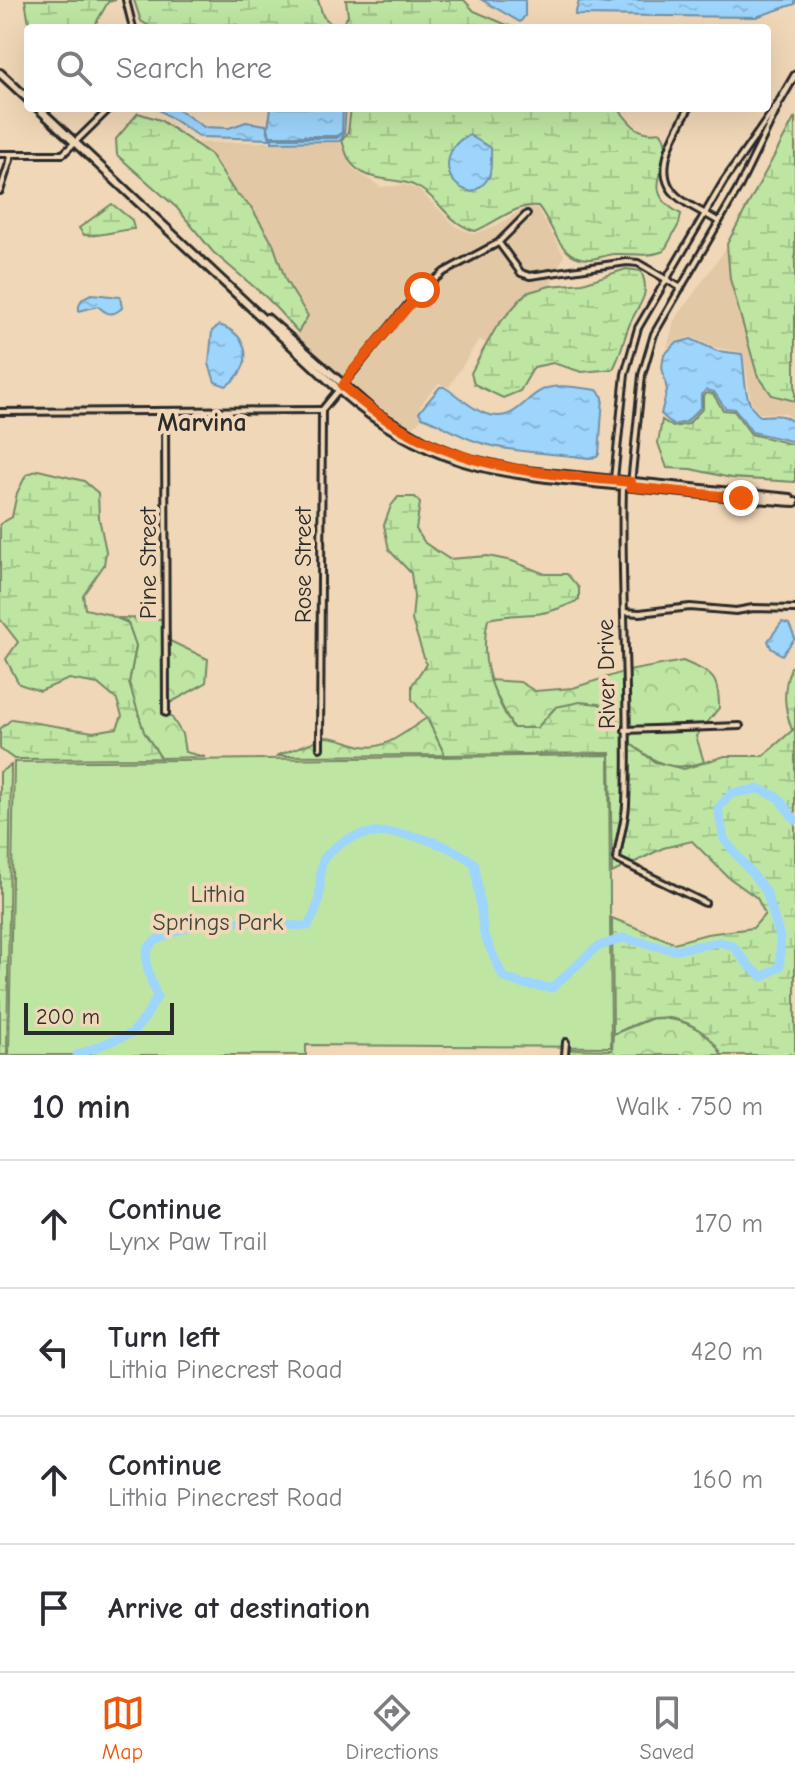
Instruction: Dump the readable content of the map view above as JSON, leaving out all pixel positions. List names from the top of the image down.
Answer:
{
  "streets": {
    "street": ["Pine Street", "Rose Street", "River Drive"]
  },
  "districts": ["Marvina"],
  "parks": ["Lithia Springs Park"],
  "scale_bar": "200 m",
  "page": {
    "search": "Search here",
    "scale": "200 m",
    "heading": ["10 min", "Walk · 750 m"],
    "list": [
      ["Continue", "Lynx Paw Trail", "170 m"],
      ["Turn left", "Lithia Pinecrest Road", "420 m"],
      ["Continue", "Lithia Pinecrest Road", "160 m"],
      "Arrive at destination"
    ],
    "nav": ["Map", "Directions", "Saved"]
  }
}
